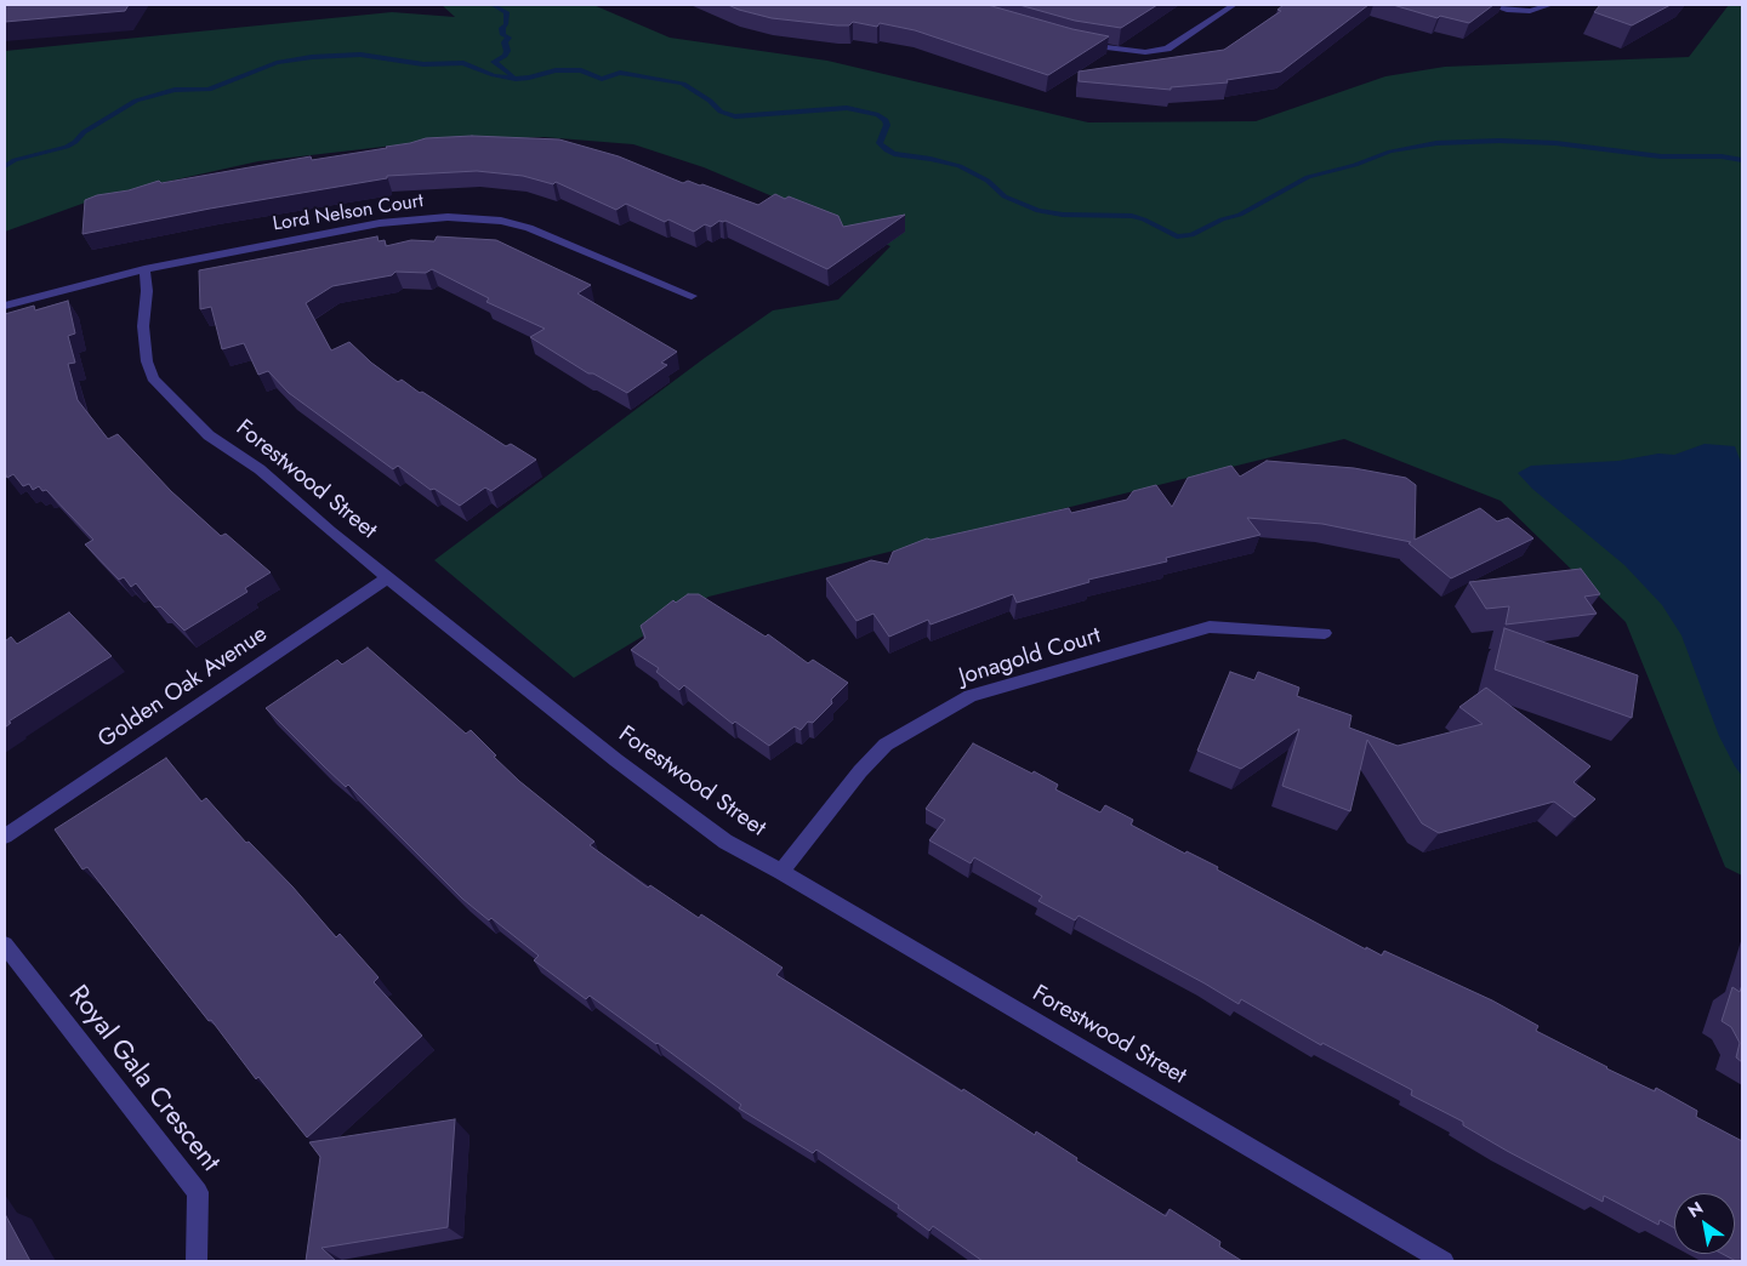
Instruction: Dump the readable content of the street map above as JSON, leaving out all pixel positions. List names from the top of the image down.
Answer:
{
  "streets": {
    "street": [
      "Lord Nelson Court",
      "Forestwood Street",
      "Jonagold Court",
      "Golden Oak Avenue",
      "Royal Gala Crescent"
    ]
  },
  "crossings": [
    ["Lord Nelson Court", "Forestwood Street"],
    ["Forestwood Street", "Jonagold Court"],
    ["Forestwood Street", "Golden Oak Avenue"]
  ],
  "north": "top left"
}
